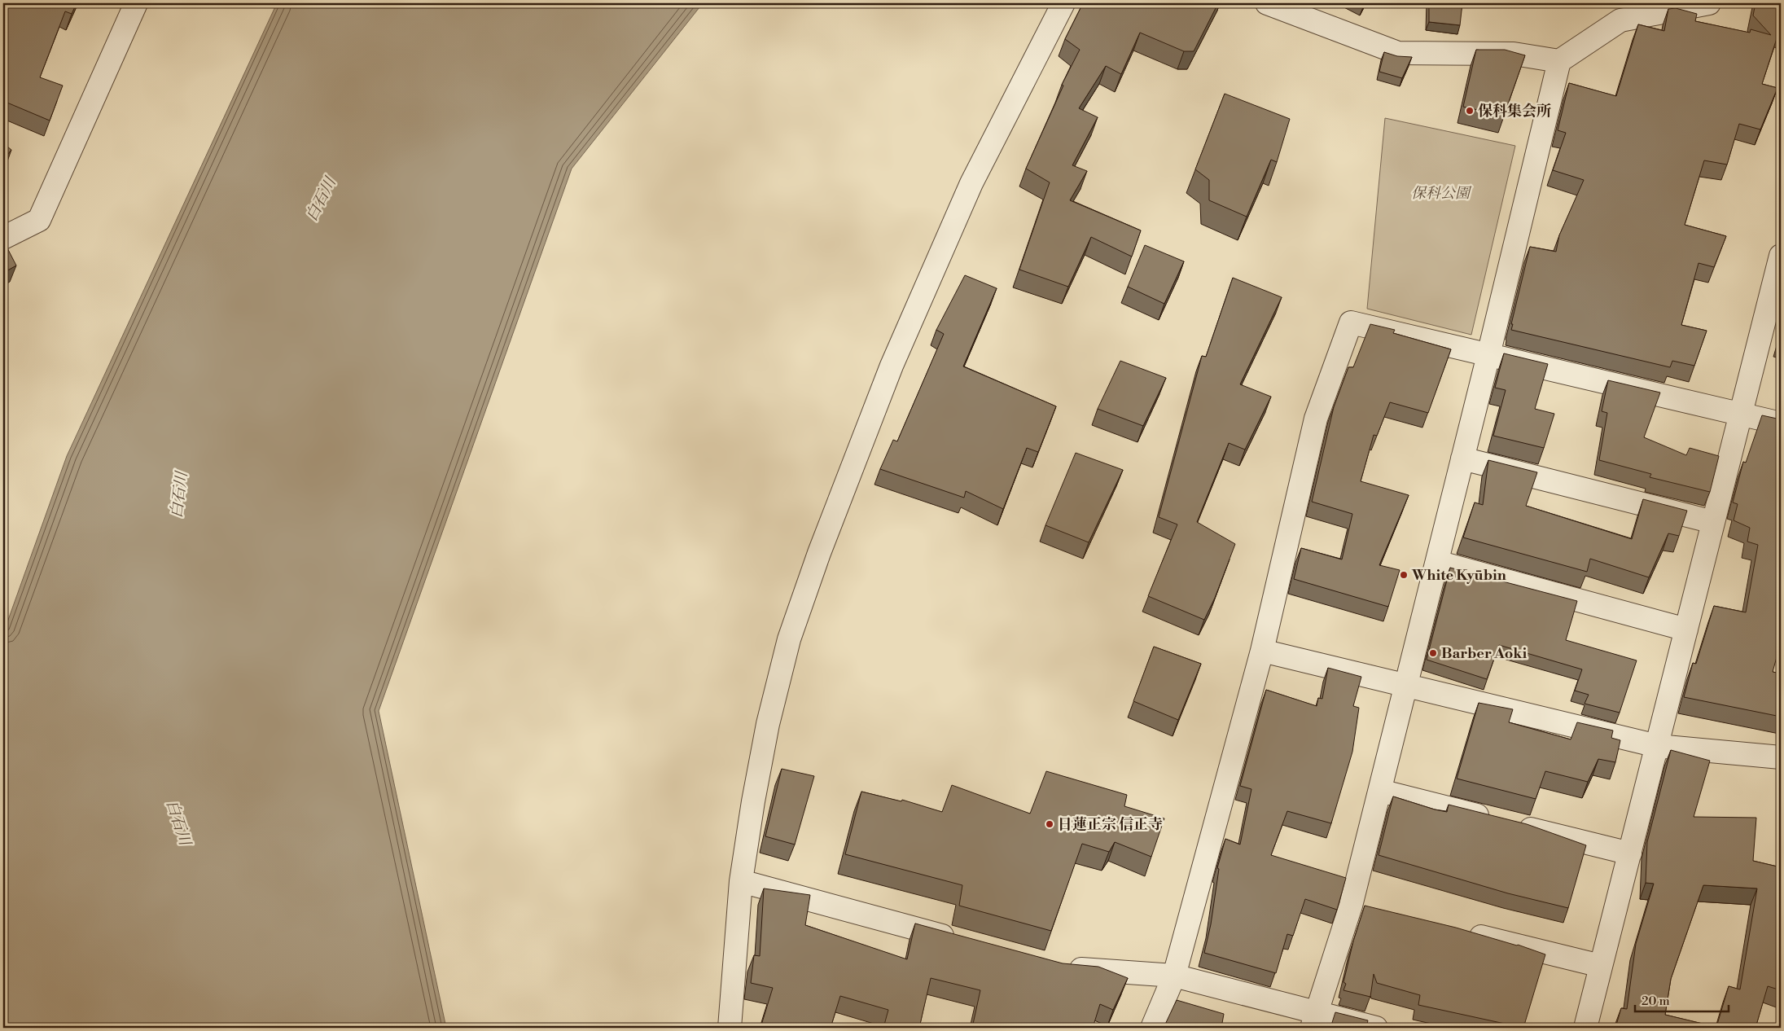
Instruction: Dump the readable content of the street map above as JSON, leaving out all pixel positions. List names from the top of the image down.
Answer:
{
  "water": ["白石川"],
  "parks": ["保科公園"],
  "places": [
    "保科集会所",
    "White Kyūbin",
    "Barber Aoki",
    "日蓮正宗 信正寺"
  ],
  "scale_bar": "20 m"
}
